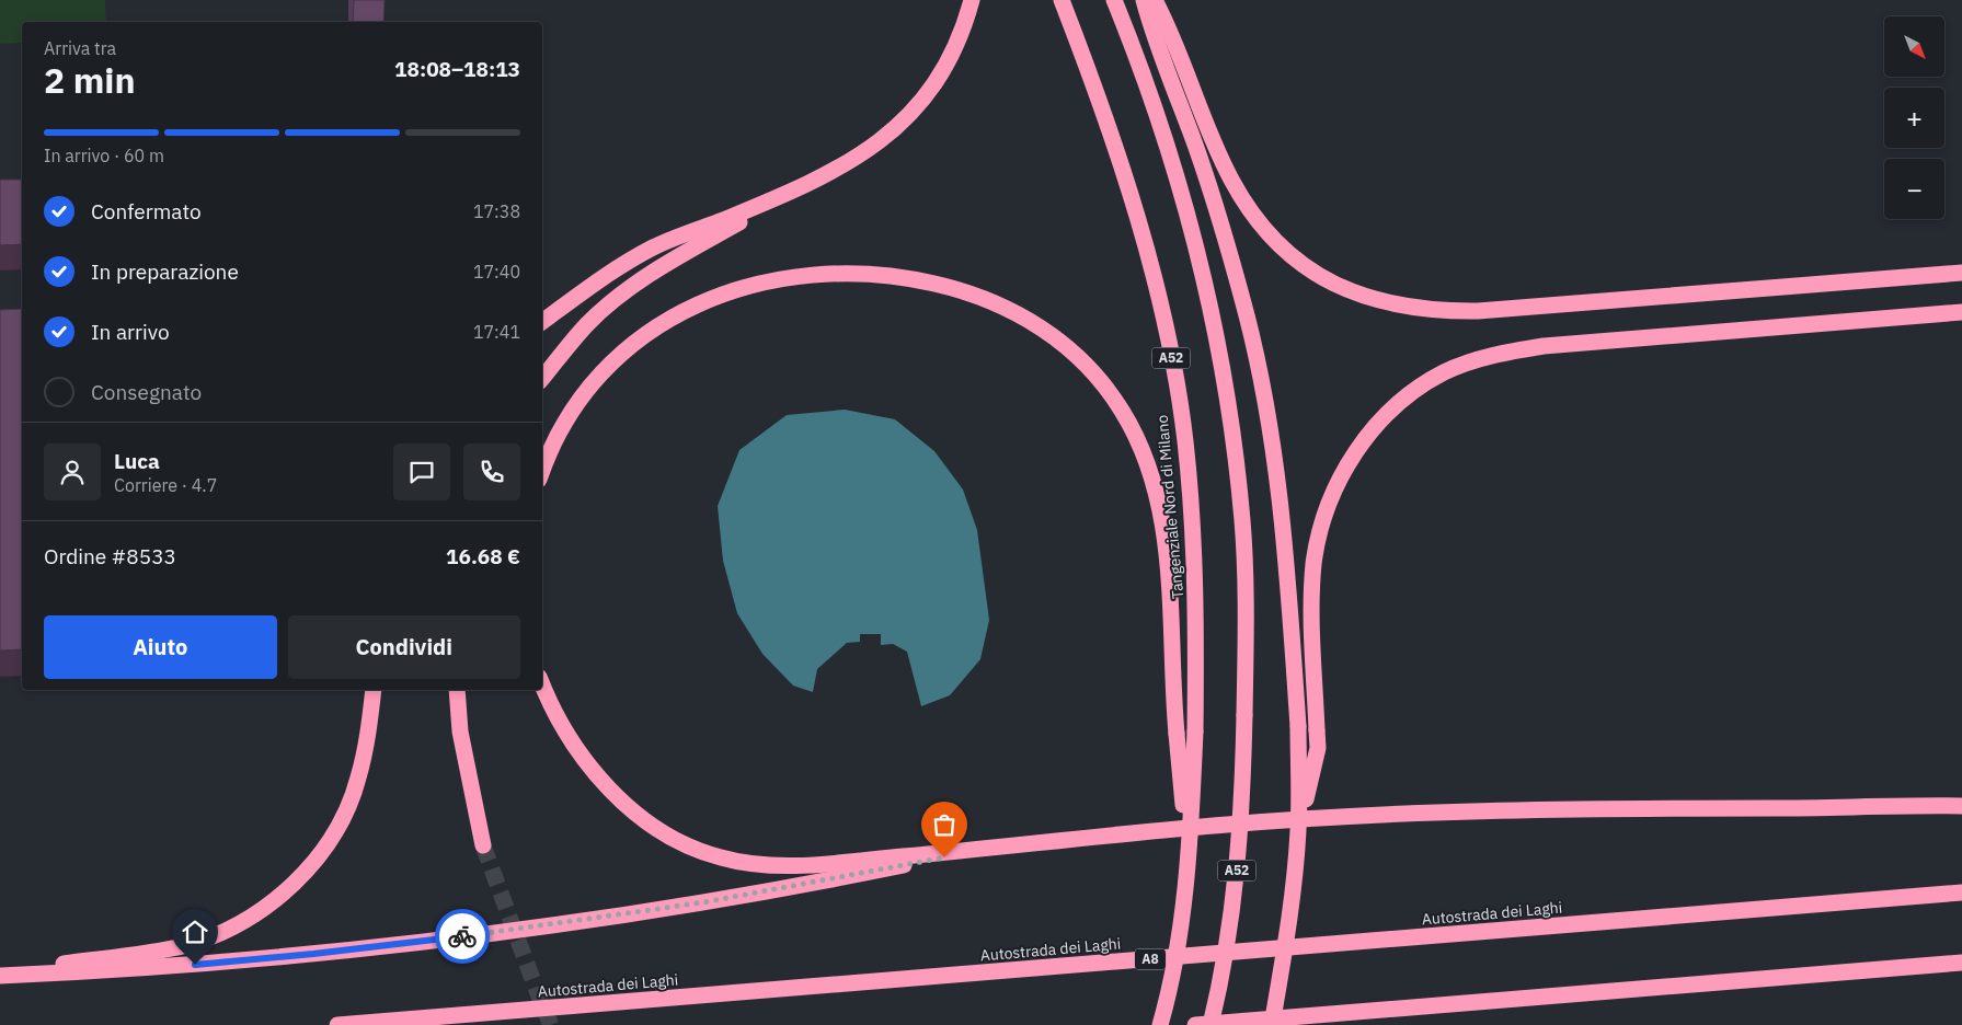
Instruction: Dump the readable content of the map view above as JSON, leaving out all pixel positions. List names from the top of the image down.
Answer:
{
  "streets": {
    "highway": [
      "A52",
      "Tangenziale Nord di Milano",
      "Autostrada dei Laghi",
      "A8"
    ]
  },
  "north": "bottom right",
  "page": {
    "map_buttons": ["+", "−"],
    "heading": ["2 min", "Arriva tra", "18:08–18:13"],
    "panel": [
      "Luca",
      "Corriere · 4.7",
      "Ordine #8533",
      "16.68 €"
    ],
    "bar": "In arrivo · 60 m",
    "list": [
      ["Confermato", "17:38"],
      ["In preparazione", "17:40"],
      ["In arrivo", "17:41"],
      "Consegnato"
    ],
    "buttons": ["Aiuto", "Condividi"]
  }
}
